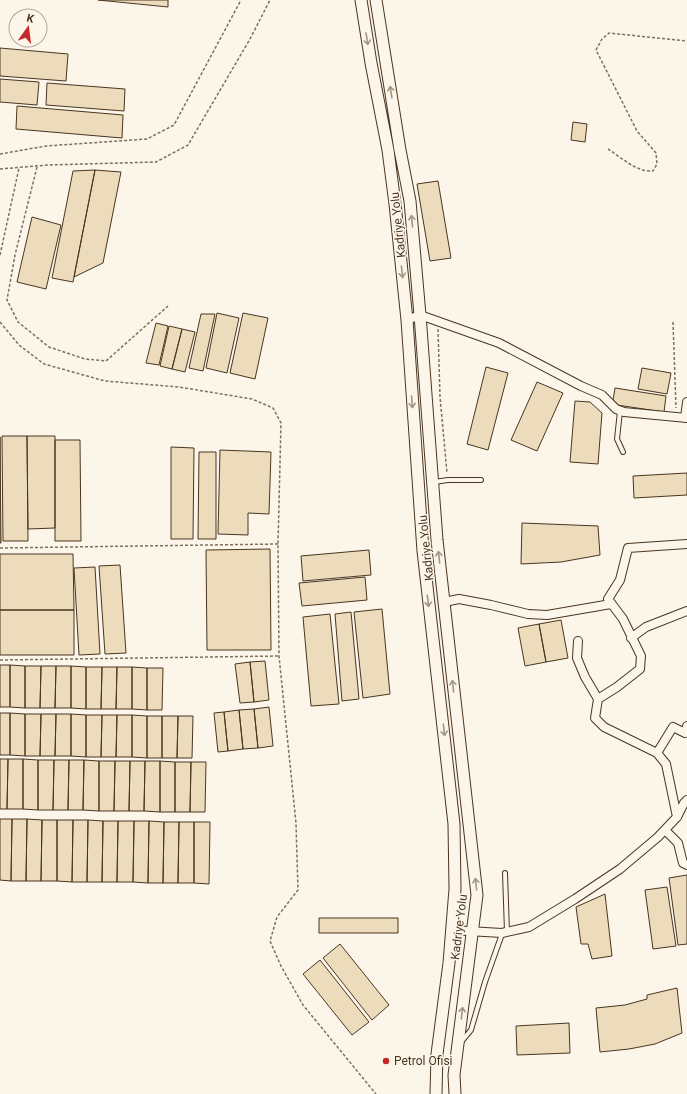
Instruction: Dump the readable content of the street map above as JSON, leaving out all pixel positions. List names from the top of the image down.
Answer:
{
  "streets": {
    "main road": ["Kadriye Yolu"]
  },
  "places": ["Petrol Ofisi"],
  "north": "top"
}
